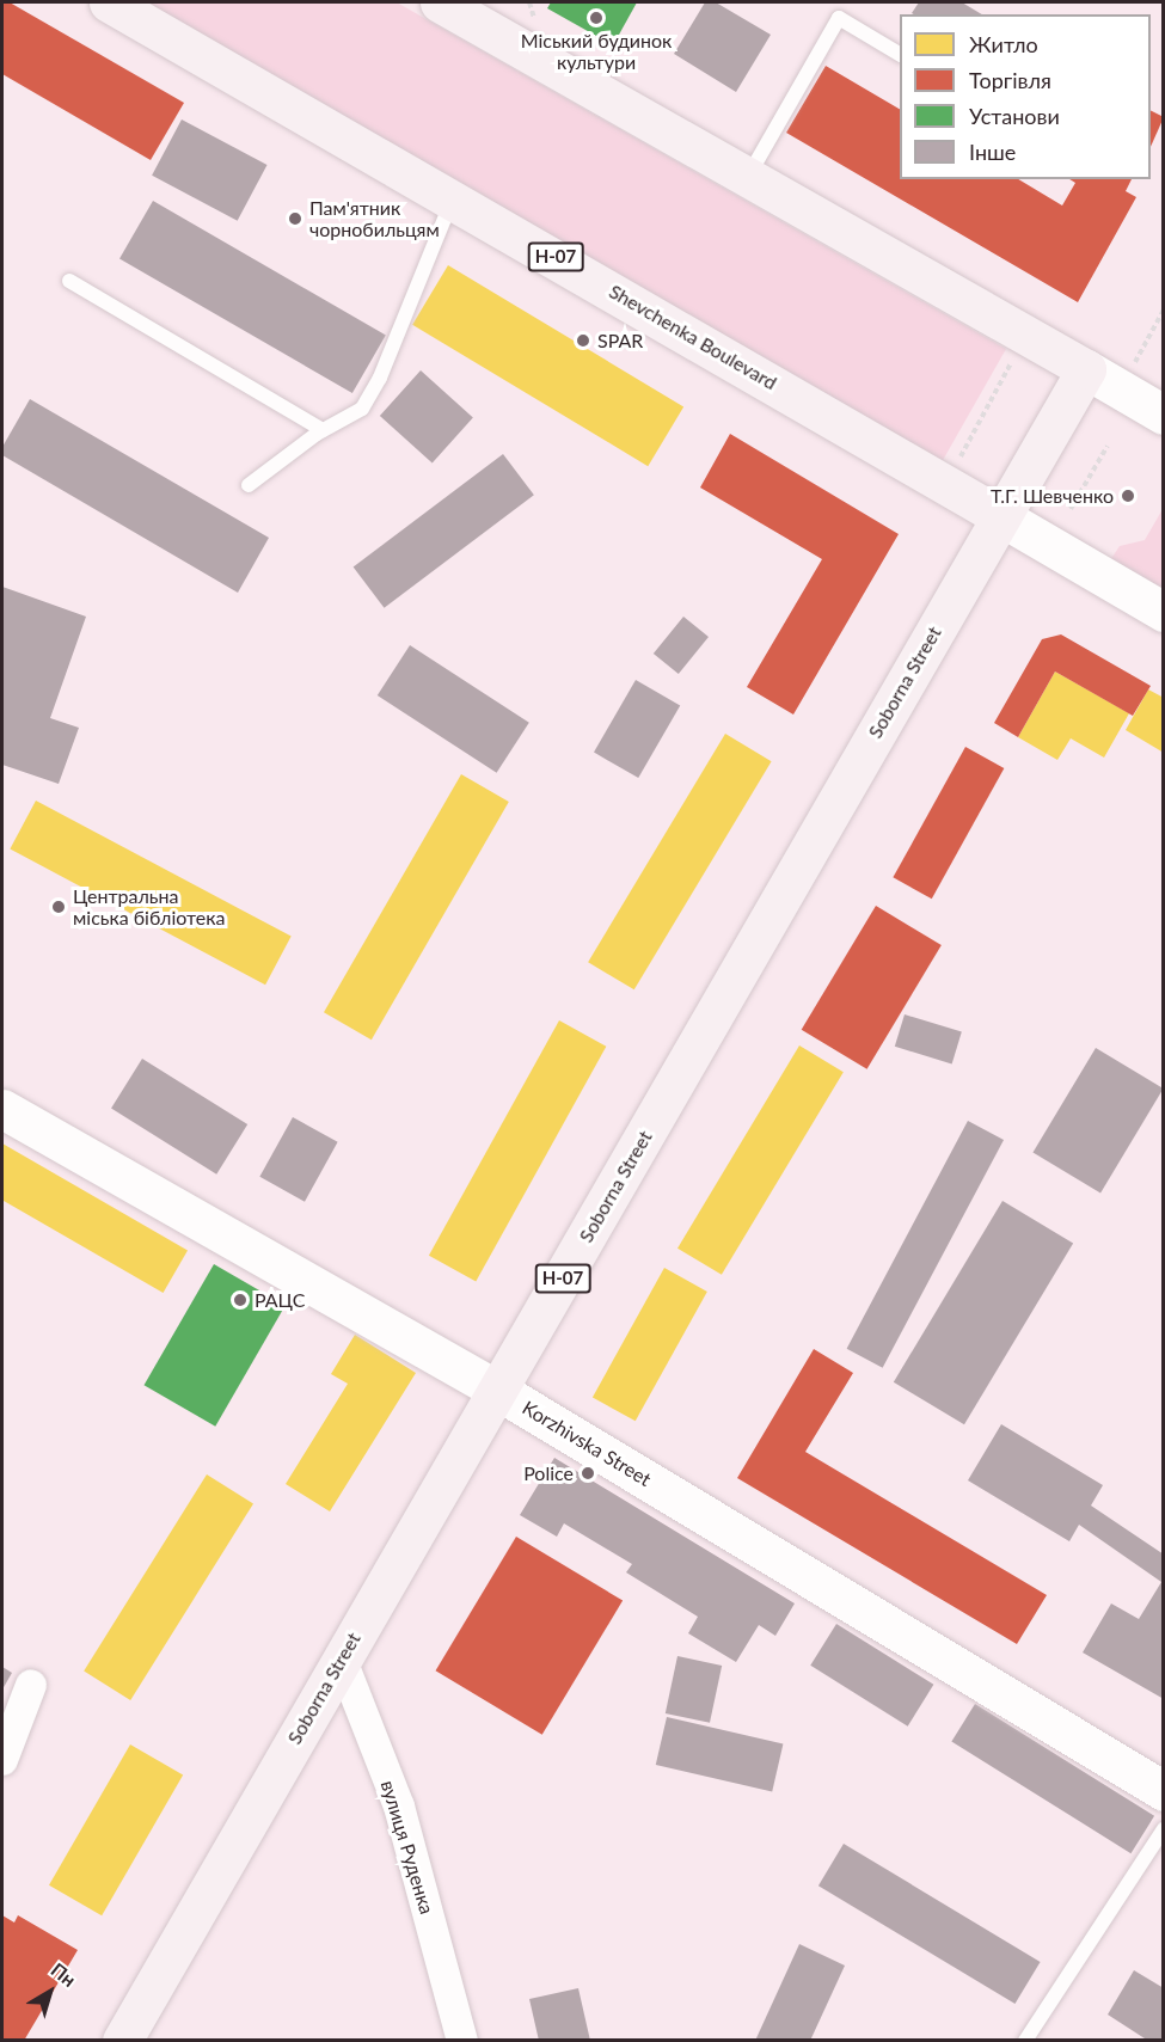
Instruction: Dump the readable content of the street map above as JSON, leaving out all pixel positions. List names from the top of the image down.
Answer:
{
  "streets": {
    "main road": ["Н-07", "Shevchenka Boulevard", "Soborna Street"],
    "street": ["Korzhivska Street", "вулиця Руденка"]
  },
  "crossings": [
    ["Shevchenka Boulevard", "Soborna Street"],
    ["Soborna Street", "Korzhivska Street"],
    ["Soborna Street", "вулиця Руденка"]
  ],
  "places": [
    "Міський будинок культури",
    "Пам'ятник чорнобильцям",
    "SPAR",
    "Т.Г. Шевченко",
    "Центральна міська бібліотека",
    "РАЦС",
    "Police"
  ],
  "legend": [
    "Житло",
    "Торгівля",
    "Установи",
    "Інше"
  ],
  "north": "top right"
}
